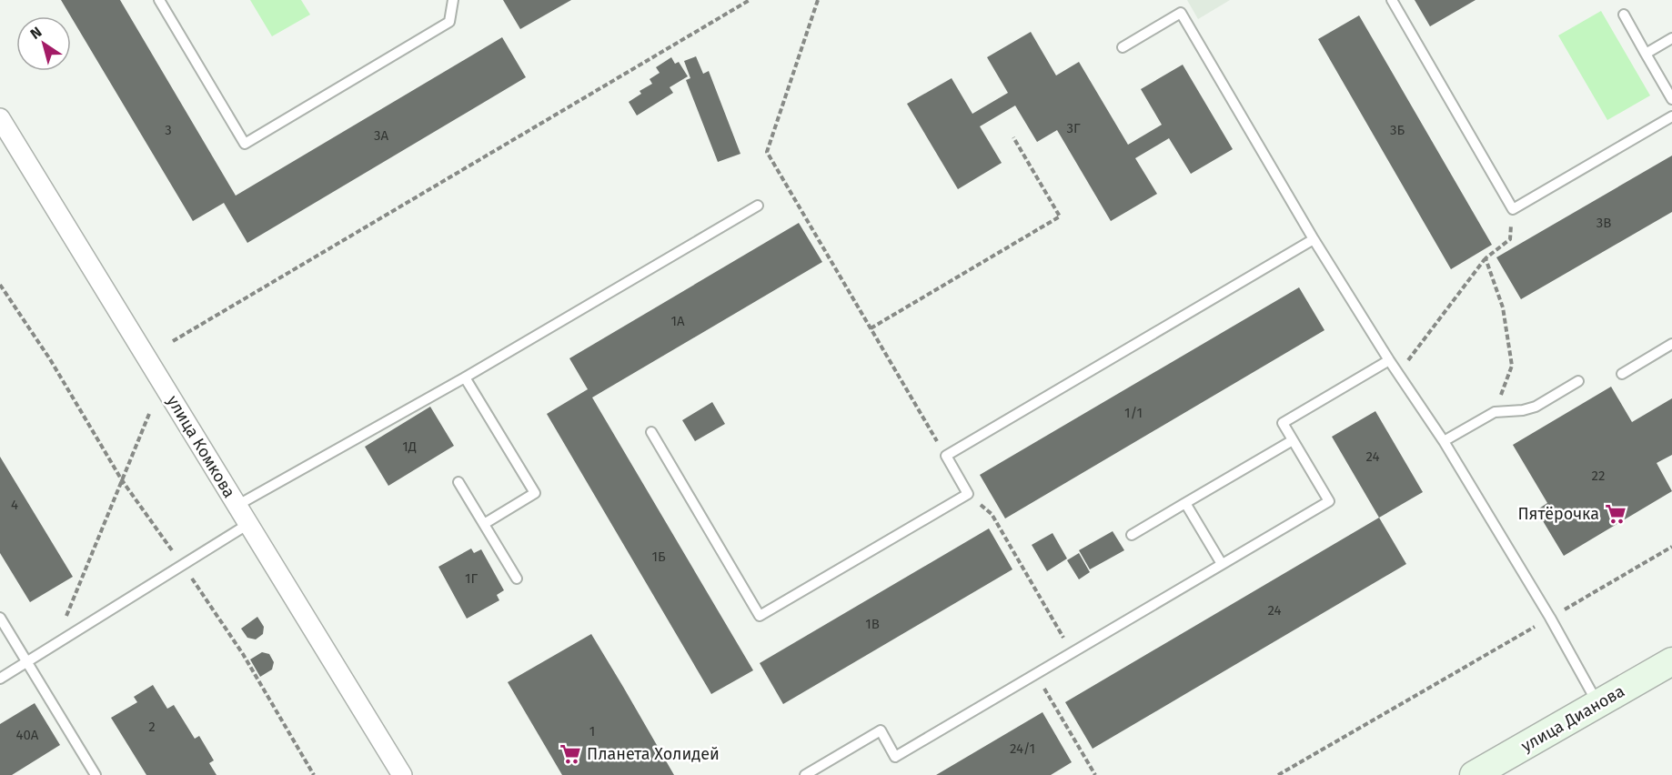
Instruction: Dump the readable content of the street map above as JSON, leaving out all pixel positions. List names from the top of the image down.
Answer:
{
  "streets": {
    "main road": ["улица Дианова"],
    "street": ["улица Комкова"]
  },
  "places": {
    "supermarket": ["Пятёрочка", "Планета Холидей"]
  },
  "house_numbers": [
    "3Г",
    "3",
    "3Б",
    "3А",
    "3В",
    "1А",
    "1/1",
    "1Д",
    "24",
    "22",
    "4",
    "1Б",
    "1Г",
    "24",
    "1В",
    "2",
    "1",
    "40А",
    "24/1"
  ],
  "north": "top left"
}
